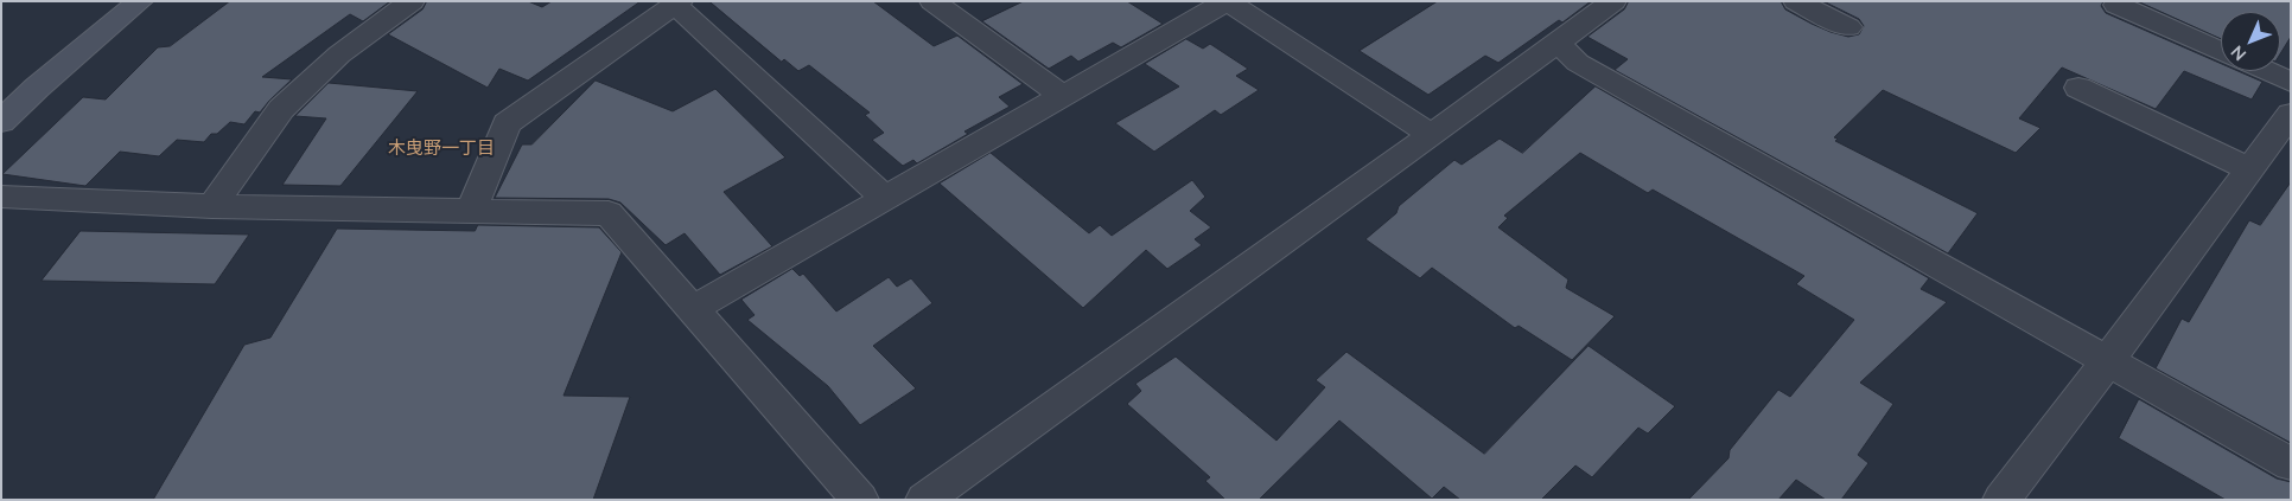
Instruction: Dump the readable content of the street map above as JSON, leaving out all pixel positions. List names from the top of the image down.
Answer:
{
  "districts": ["木曳野一丁目"],
  "north": "bottom left"
}
